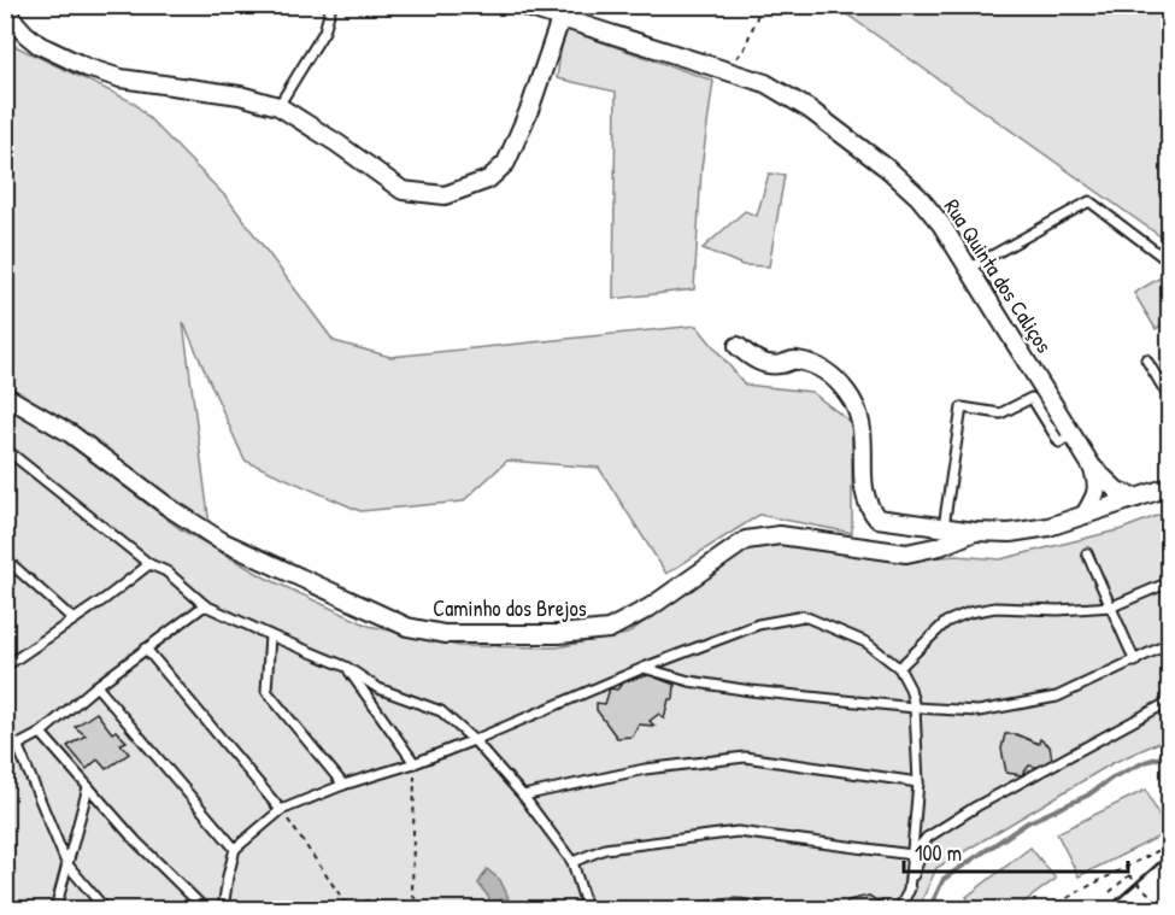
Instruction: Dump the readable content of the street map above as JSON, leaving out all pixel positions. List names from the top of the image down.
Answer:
{
  "streets": {
    "street": ["Rua Quinta dos Caliços", "Caminho dos Brejos"]
  },
  "scale_bar": "100 m"
}
